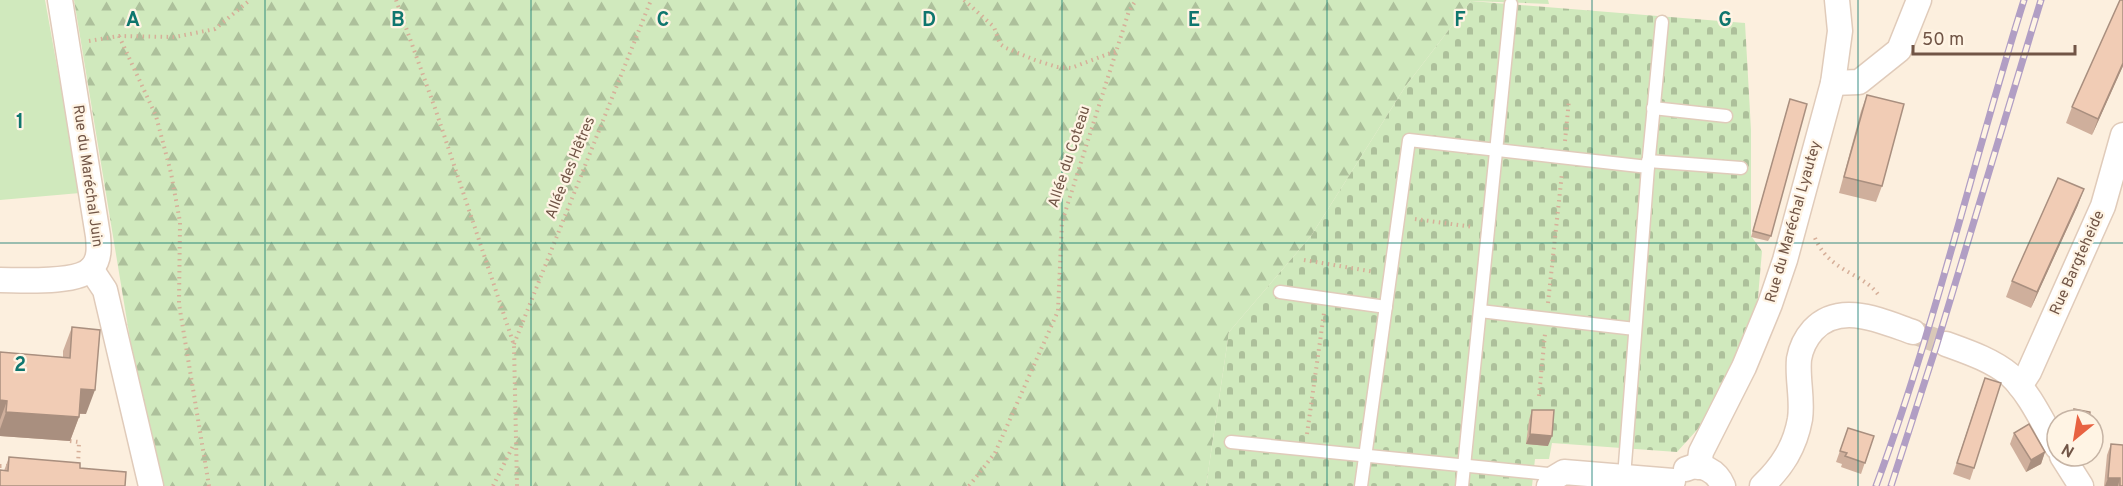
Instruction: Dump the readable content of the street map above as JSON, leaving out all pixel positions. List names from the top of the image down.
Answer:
{
  "streets": {
    "street": ["Rue du Maréchal Juin", "Rue du Maréchal Lyautey", "Rue Bargteheide"],
    "path": ["Allée du Coteau", "Allée des Hêtres"]
  },
  "scale_bar": "50 m",
  "north": "bottom left",
  "grid": {
    "columns": [
      "A",
      "B",
      "C",
      "D",
      "E",
      "F",
      "G"
    ],
    "rows": ["1", "2"]
  }
}
